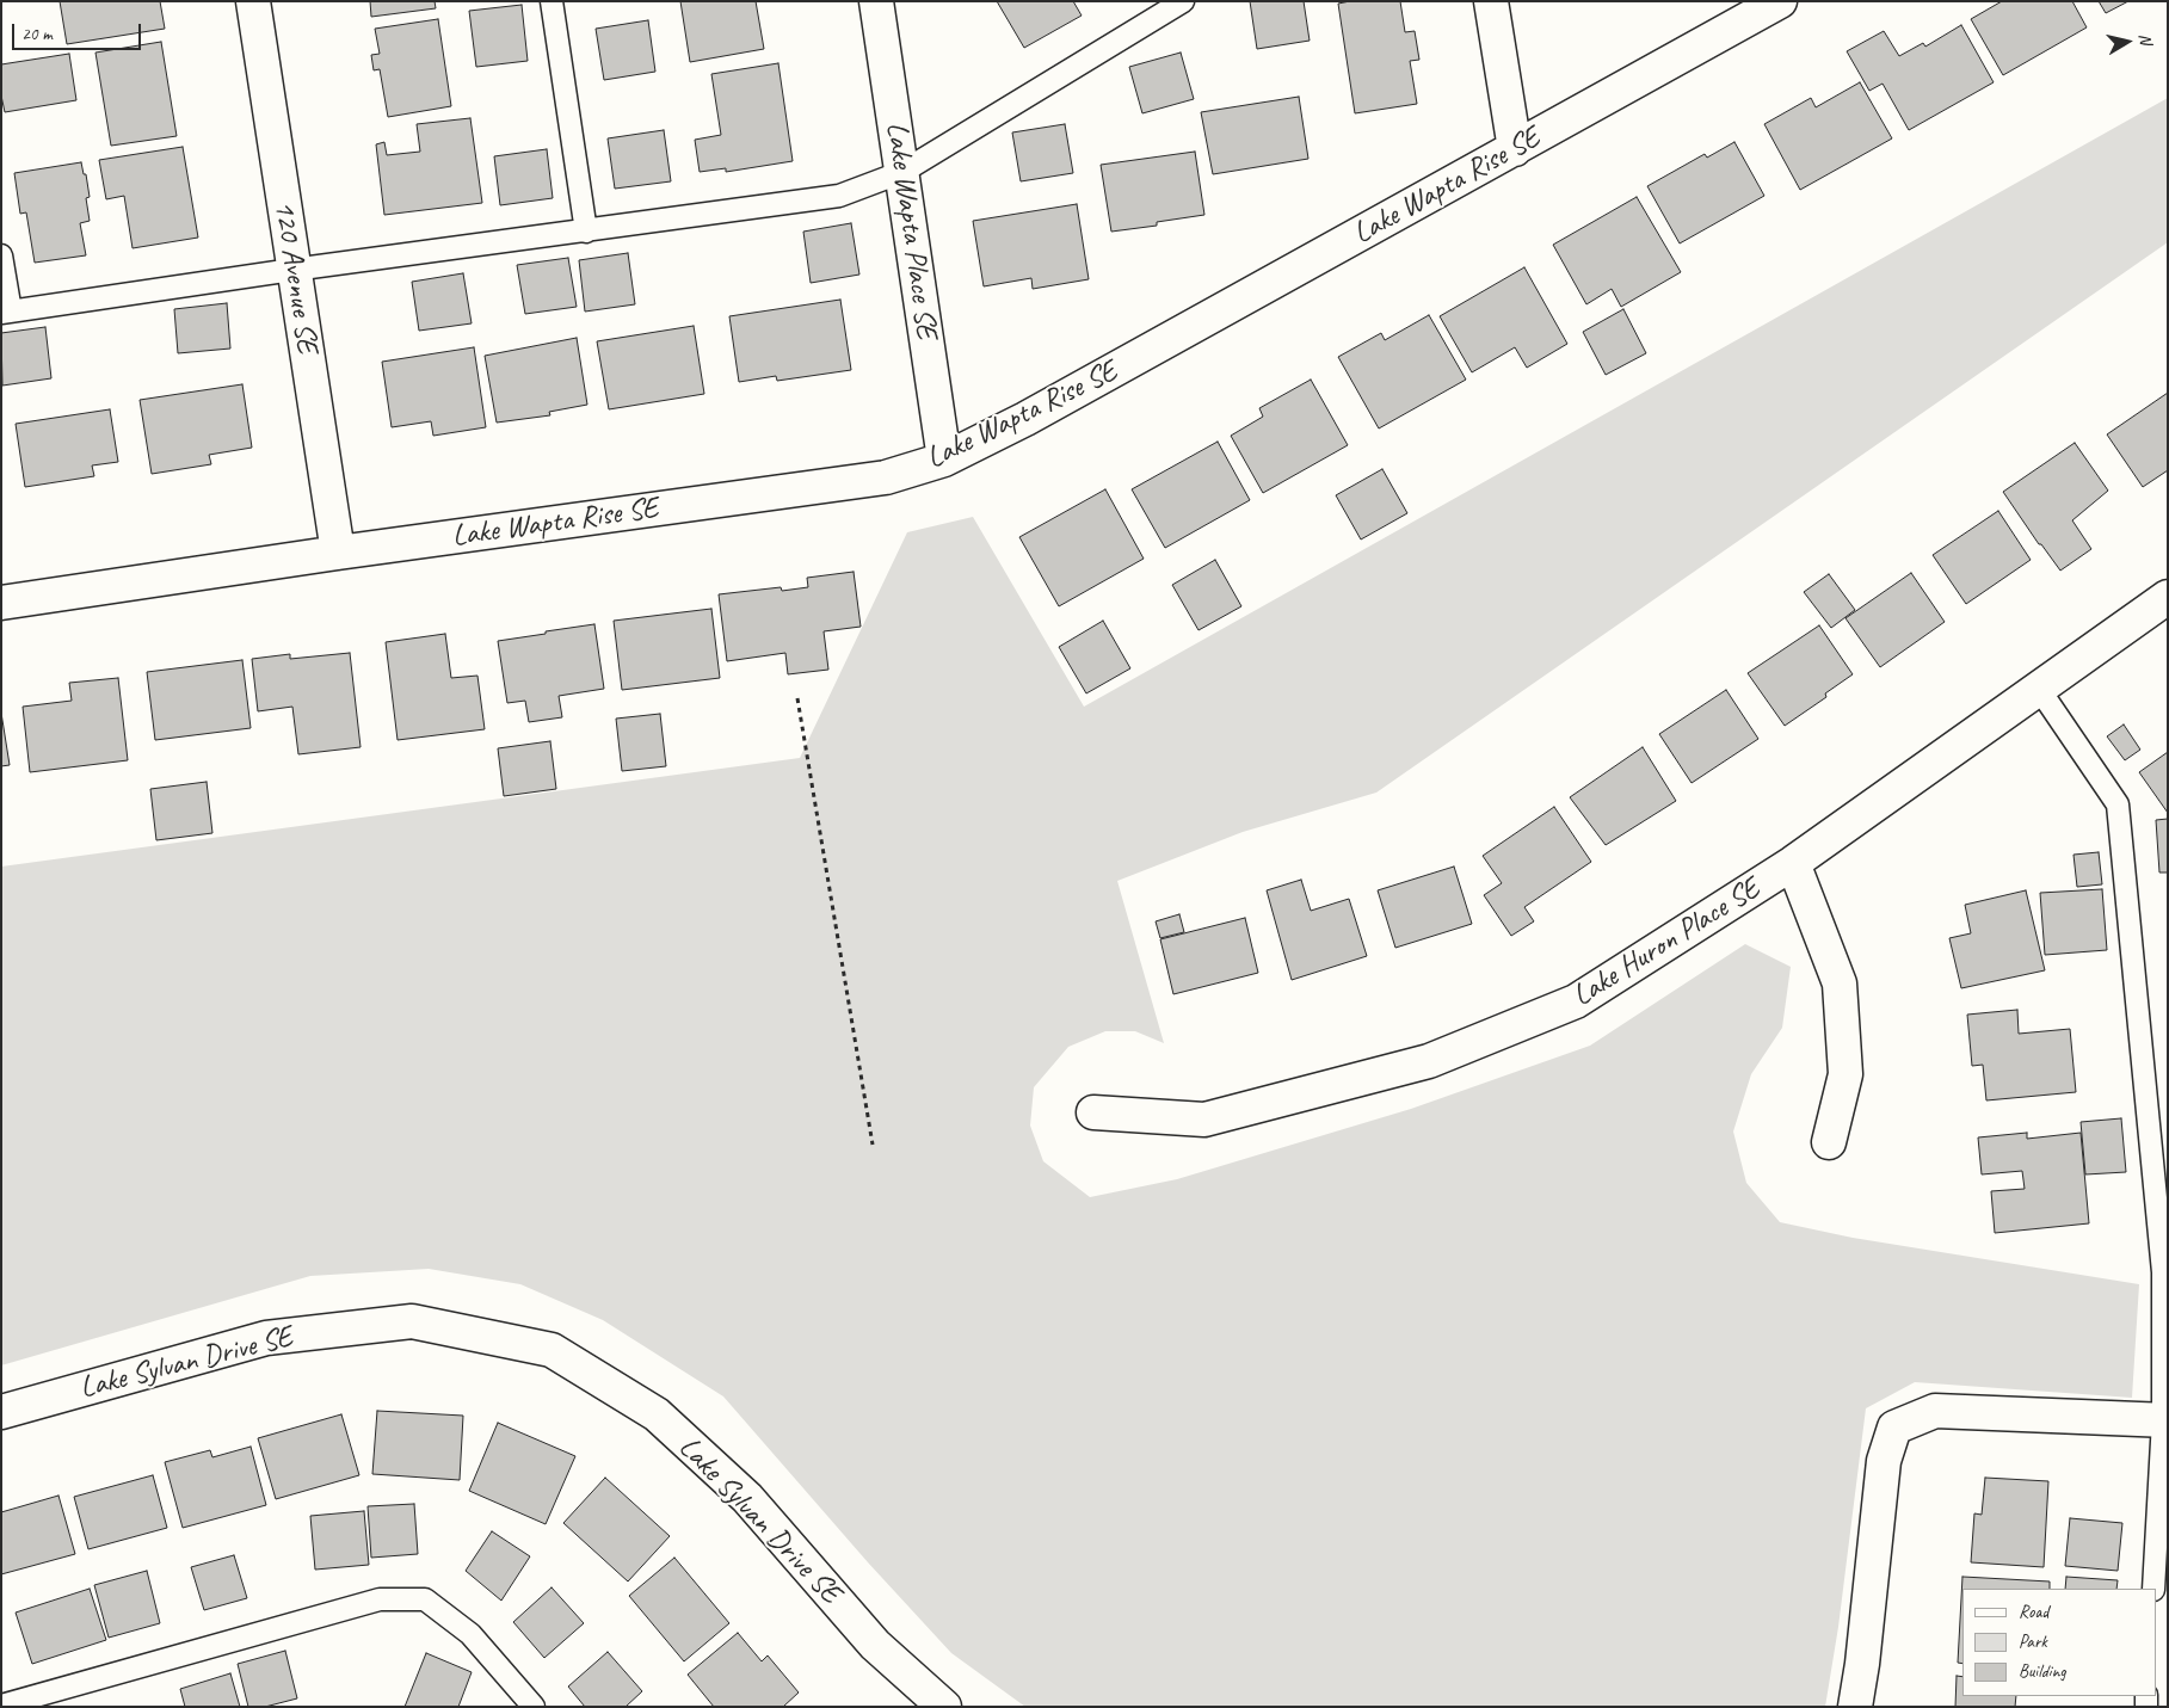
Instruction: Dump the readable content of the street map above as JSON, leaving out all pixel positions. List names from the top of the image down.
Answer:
{
  "streets": {
    "street": [
      "Lake Wapta Rise SE",
      "Lake Wapta Place SE",
      "120 Avenue SE",
      "Lake Huron Place SE",
      "Lake Sylvan Drive SE"
    ]
  },
  "crossings": [
    ["Lake Wapta Rise SE", "Lake Wapta Place SE"],
    ["Lake Wapta Rise SE", "120 Avenue SE"]
  ],
  "legend": ["Road", "Park", "Building"],
  "scale_bar": "20 m",
  "north": "right"
}
